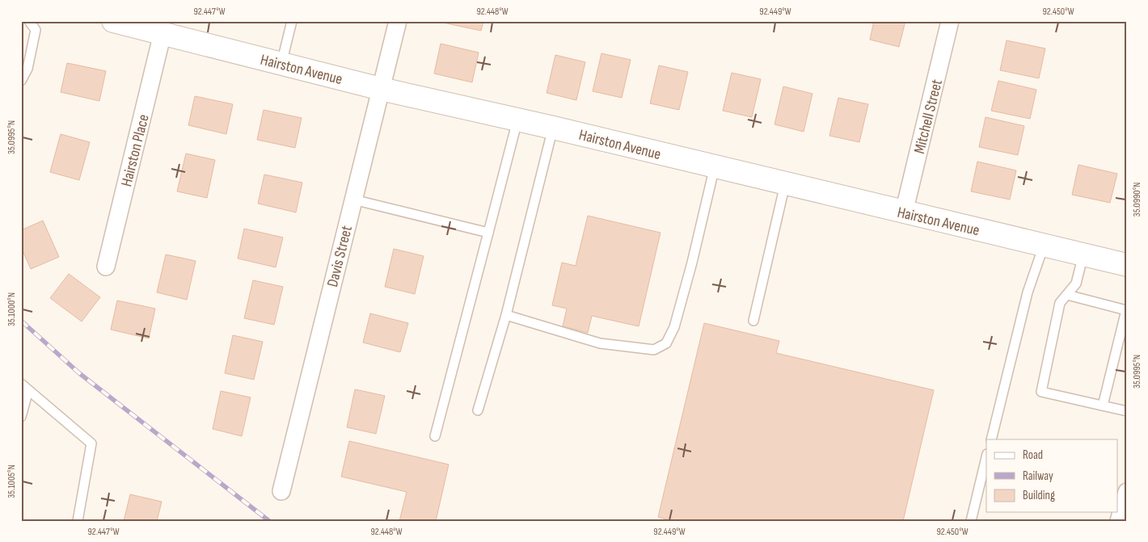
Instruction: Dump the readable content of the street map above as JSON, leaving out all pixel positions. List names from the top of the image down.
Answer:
{
  "streets": {
    "street": [
      "Hairston Avenue",
      "Mitchell Street",
      "Hairston Place",
      "Davis Street"
    ]
  },
  "crossings": [
    ["Hairston Avenue", "Mitchell Street"],
    ["Hairston Avenue", "Hairston Place"],
    ["Hairston Avenue", "Davis Street"]
  ],
  "legend": ["Road", "Railway", "Building"],
  "coordinates": [
    "92.447°W",
    "92.448°W",
    "92.449°W",
    "92.450°W",
    "35.0995°N",
    "35.0990°N",
    "35.1000°N",
    "35.1005°N"
  ]
}
